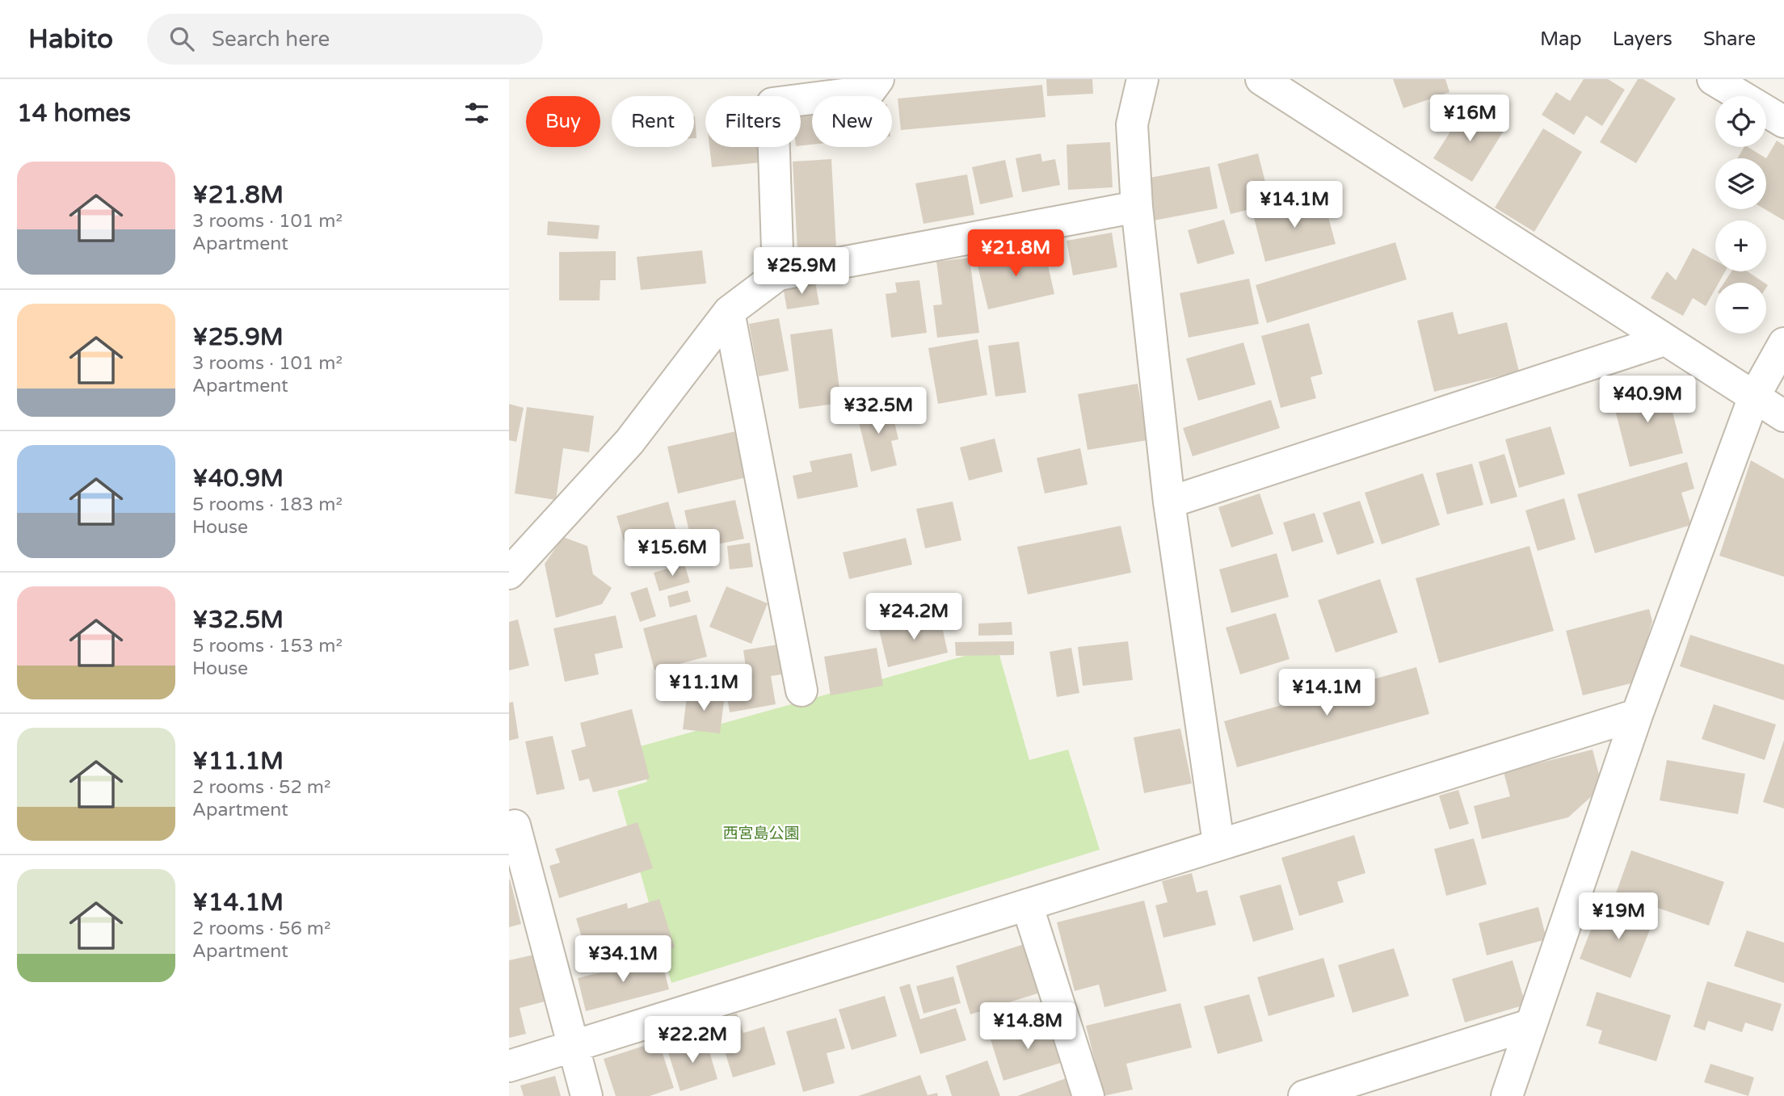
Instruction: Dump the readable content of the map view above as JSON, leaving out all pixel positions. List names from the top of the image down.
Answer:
{
  "parks": ["西宮島公園"],
  "page": {
    "header": "Habito",
    "search": "Search here",
    "nav": ["Map", "Layers", "Share"],
    "heading": "14 homes",
    "price": [
      "¥16M",
      "¥14.1M",
      "¥21.8M",
      "¥25.9M",
      "¥40.9M",
      "¥32.5M",
      "¥15.6M",
      "¥24.2M",
      "¥11.1M",
      "¥14.1M",
      "¥19M",
      "¥34.1M",
      "¥14.8M",
      "¥22.2M"
    ],
    "map_buttons": ["+", "−"],
    "chip": [
      "Buy",
      "Rent",
      "Filters",
      "New"
    ],
    "list": [
      {
        "name": "¥21.8M",
        "note": "3 rooms · 101 m² · Apartment"
      },
      {
        "name": "¥25.9M",
        "note": "3 rooms · 101 m² · Apartment"
      },
      {
        "name": "¥40.9M",
        "note": "5 rooms · 183 m² · House"
      },
      {
        "name": "¥32.5M",
        "note": "5 rooms · 153 m² · House"
      },
      {
        "name": "¥11.1M",
        "note": "2 rooms · 52 m² · Apartment"
      },
      {
        "name": "¥14.1M",
        "note": "2 rooms · 56 m² · Apartment"
      }
    ]
  }
}
